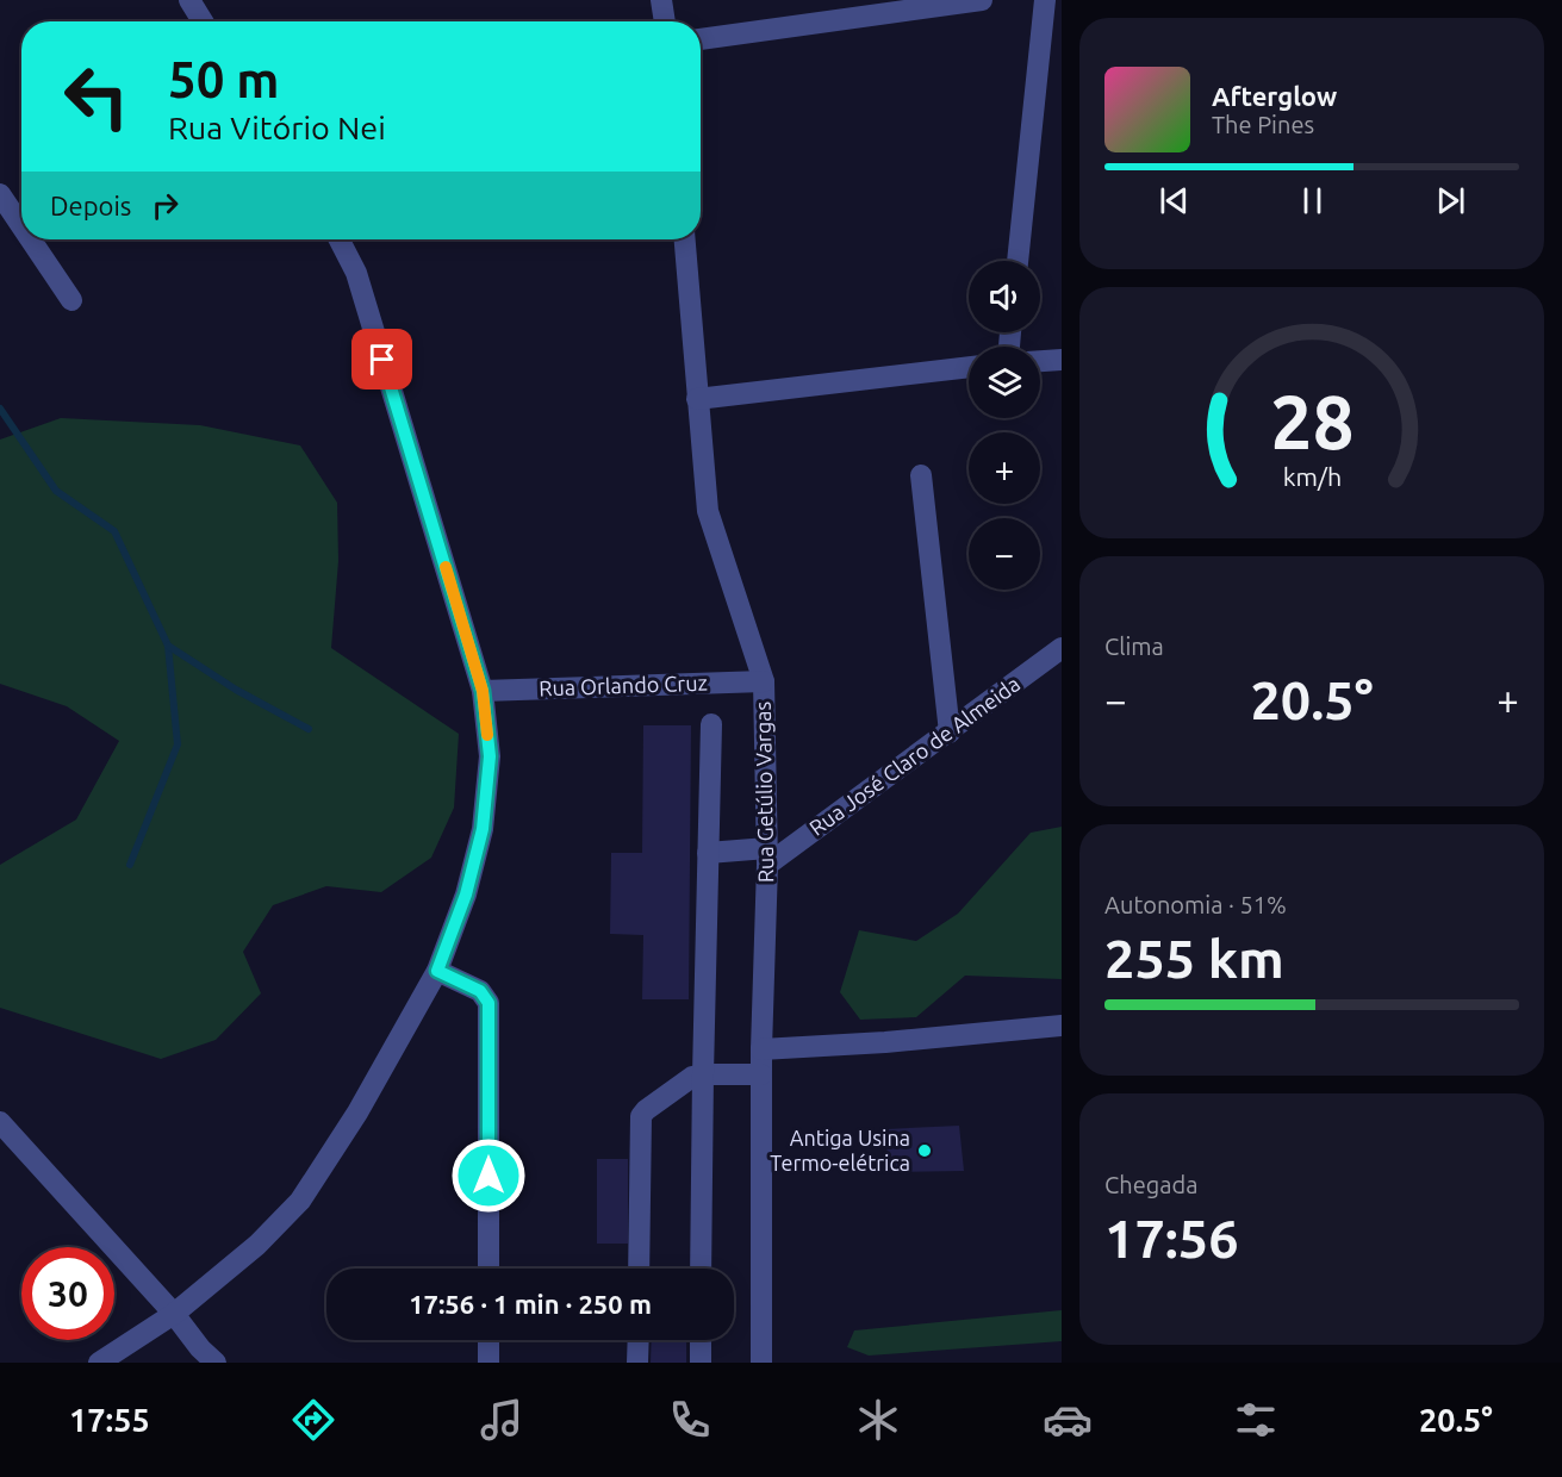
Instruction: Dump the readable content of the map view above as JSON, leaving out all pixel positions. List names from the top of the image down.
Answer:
{
  "streets": {
    "street": ["Rua Orlando Cruz", "Rua José Claro de Almeida", "Rua Getúlio Vargas"]
  },
  "crossings": [
    ["Rua Orlando Cruz", "Rua Getúlio Vargas"],
    ["Rua José Claro de Almeida", "Rua Getúlio Vargas"]
  ],
  "places": ["Antiga Usina Termo-elétrica"],
  "page": {
    "turn": ["50 m", "Rua Vitório Nei"],
    "song": ["Afterglow", "The Pines"],
    "then": "Depois",
    "map_buttons": ["+", "−"],
    "tile": [
      "Clima",
      ["Autonomia · 51%", "255 km"],
      ["Chegada", "17:56"]
    ],
    "heat": ["−", "20.5°", "+"],
    "limit": "30",
    "trip": "17:56 · 1 min · 250 m",
    "tabs": ["17:55", "20.5°"],
    "gauge": ["28", "km/h"]
  }
}
